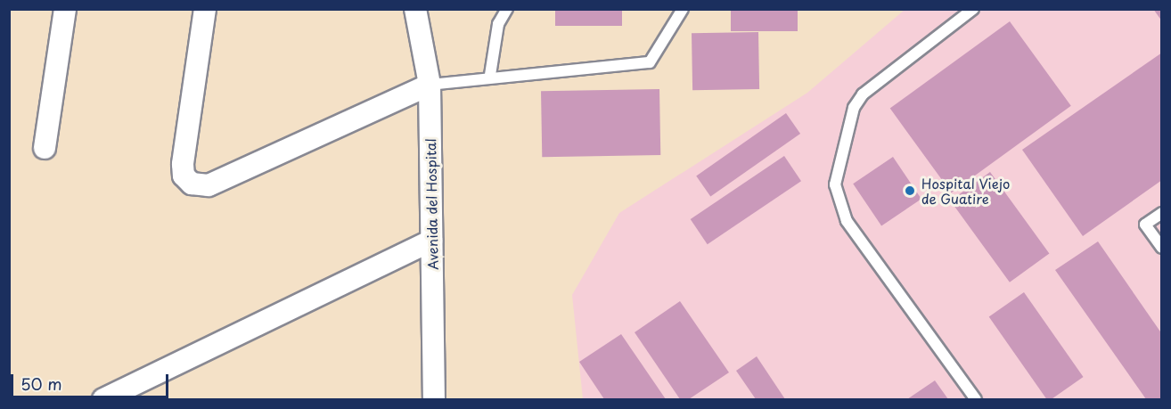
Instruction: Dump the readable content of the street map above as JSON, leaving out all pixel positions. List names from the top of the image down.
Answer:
{
  "streets": {
    "street": ["Avenida del Hospital"]
  },
  "places": ["Hospital Viejo de Guatire"],
  "scale_bar": "50 m"
}
